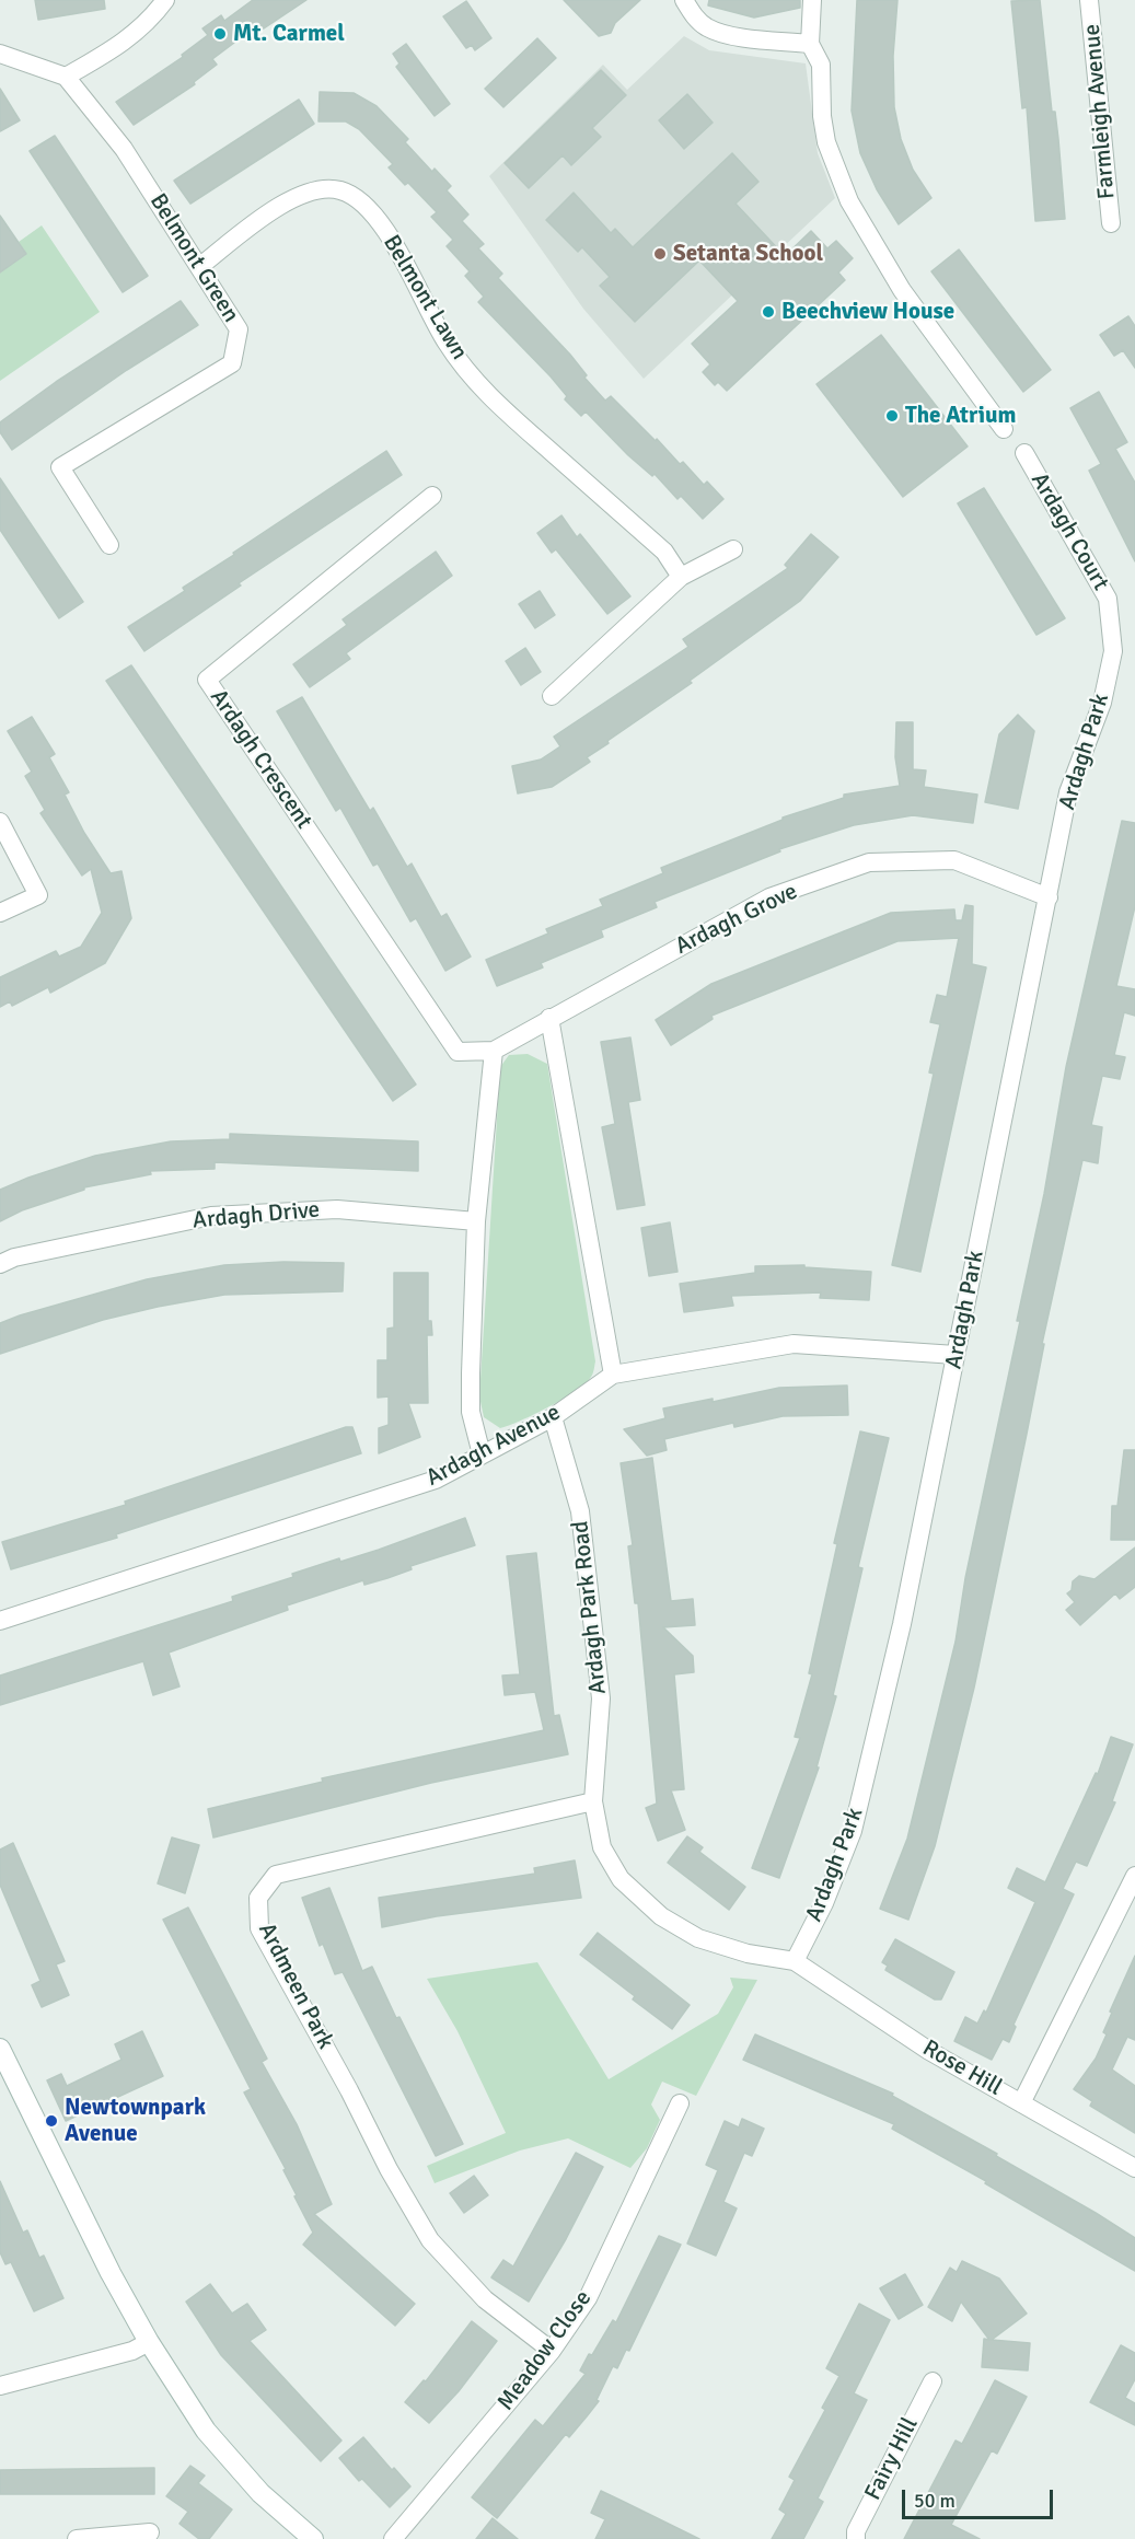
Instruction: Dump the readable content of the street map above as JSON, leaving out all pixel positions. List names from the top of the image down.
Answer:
{
  "streets": {
    "street": [
      "Farmleigh Avenue",
      "Belmont Green",
      "Belmont Lawn",
      "Ardagh Court",
      "Ardagh Park",
      "Ardagh Crescent",
      "Ardagh Grove",
      "Ardagh Drive",
      "Ardagh Avenue",
      "Ardagh Park Road",
      "Ardmeen Park",
      "Rose Hill",
      "Meadow Close",
      "Fairy Hill"
    ]
  },
  "crossings": [
    ["Belmont Green", "Belmont Lawn"],
    ["Ardagh Court", "Ardagh Park"],
    ["Ardagh Park", "Ardagh Grove"],
    ["Ardagh Park", "Ardagh Avenue"],
    ["Ardagh Park", "Ardagh Park Road"],
    ["Ardagh Park", "Rose Hill"],
    ["Ardagh Crescent", "Ardagh Grove"],
    ["Ardagh Avenue", "Ardagh Park Road"],
    ["Ardagh Park Road", "Ardmeen Park"],
    ["Ardagh Park Road", "Rose Hill"],
    ["Ardmeen Park", "Meadow Close"]
  ],
  "places": [
    "Mt. Carmel",
    "Setanta School",
    "Beechview House",
    "The Atrium",
    "Newtownpark Avenue"
  ],
  "scale_bar": "50 m"
}
